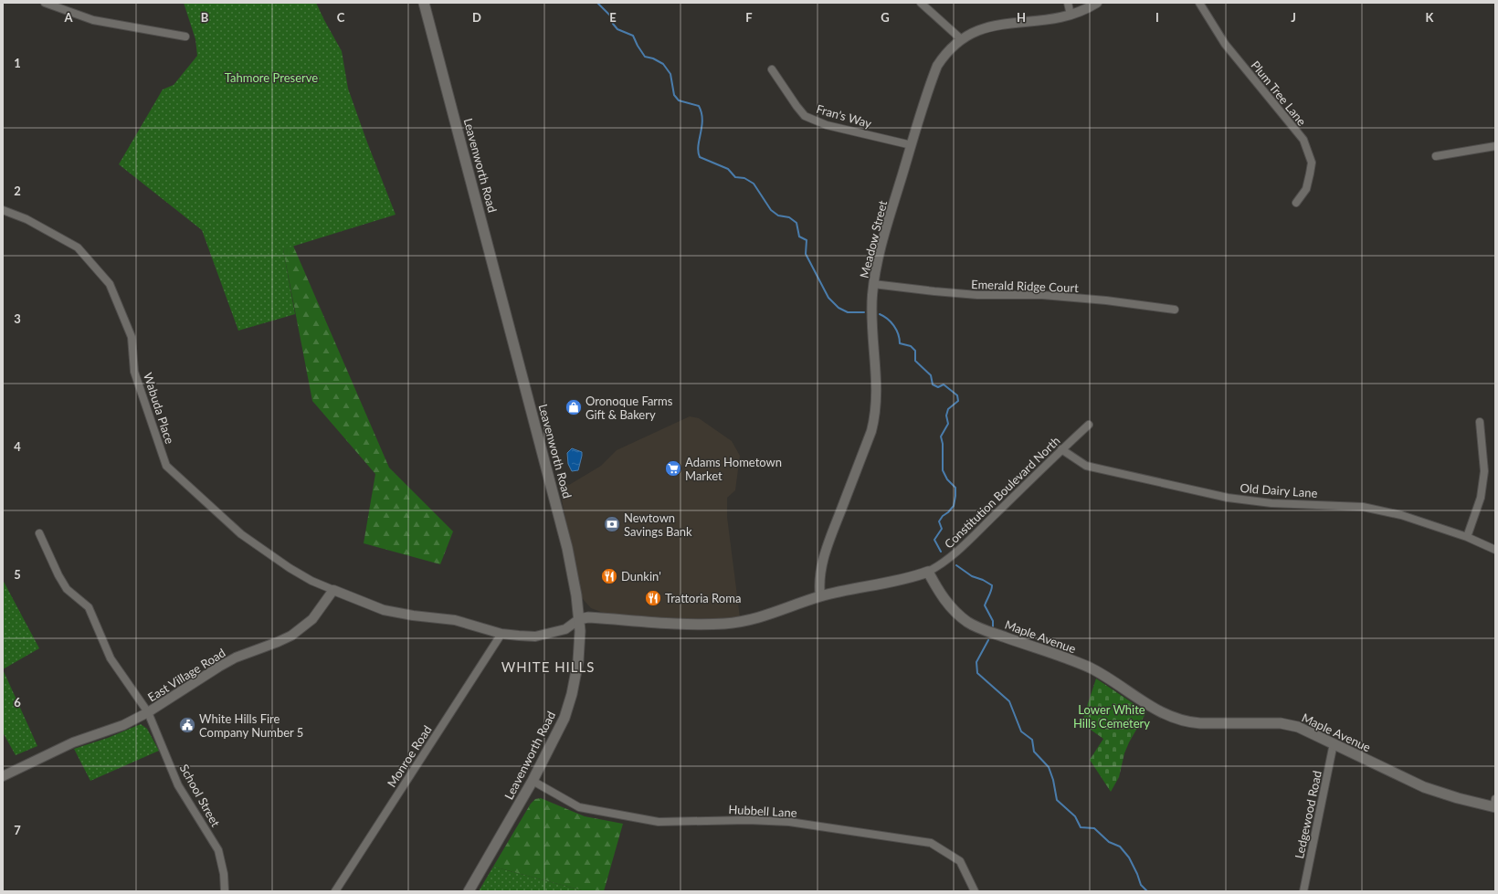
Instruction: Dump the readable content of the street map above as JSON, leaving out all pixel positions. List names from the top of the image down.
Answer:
{
  "streets": {
    "main road": ["Leavenworth Road", "Maple Avenue"],
    "street": [
      "Plum Tree Lane",
      "Fran's Way",
      "Meadow Street",
      "Emerald Ridge Court",
      "Wabuda Place",
      "Old Dairy Lane",
      "Constitution Boulevard North",
      "East Village Road",
      "Monroe Road",
      "School Street",
      "Hubbell Lane",
      "Ledgewood Road"
    ]
  },
  "crossings": [
    ["Fran's Way", "Meadow Street"],
    ["Leavenworth Road", "Hubbell Lane"],
    ["Meadow Street", "Emerald Ridge Court"],
    ["Wabuda Place", "East Village Road"],
    ["Old Dairy Lane", "Constitution Boulevard North"],
    ["Constitution Boulevard North", "Maple Avenue"],
    ["Maple Avenue", "Ledgewood Road"],
    ["East Village Road", "School Street"]
  ],
  "districts": ["WHITE HILLS"],
  "parks": ["Tahmore Preserve", "Lower White Hills Cemetery"],
  "places": {
    "shop": ["Oronoque Farms Gift & Bakery"],
    "supermarket": ["Adams Hometown Market"],
    "bank": ["Newtown Savings Bank"],
    "restaurant": ["Dunkin'", "Trattoria Roma"],
    "public building": ["White Hills Fire Company Number 5"]
  },
  "grid": {
    "columns": [
      "A",
      "B",
      "C",
      "D",
      "E",
      "F",
      "G",
      "H",
      "I",
      "J",
      "K"
    ],
    "rows": [
      "1",
      "2",
      "3",
      "4",
      "5",
      "6",
      "7"
    ]
  }
}
